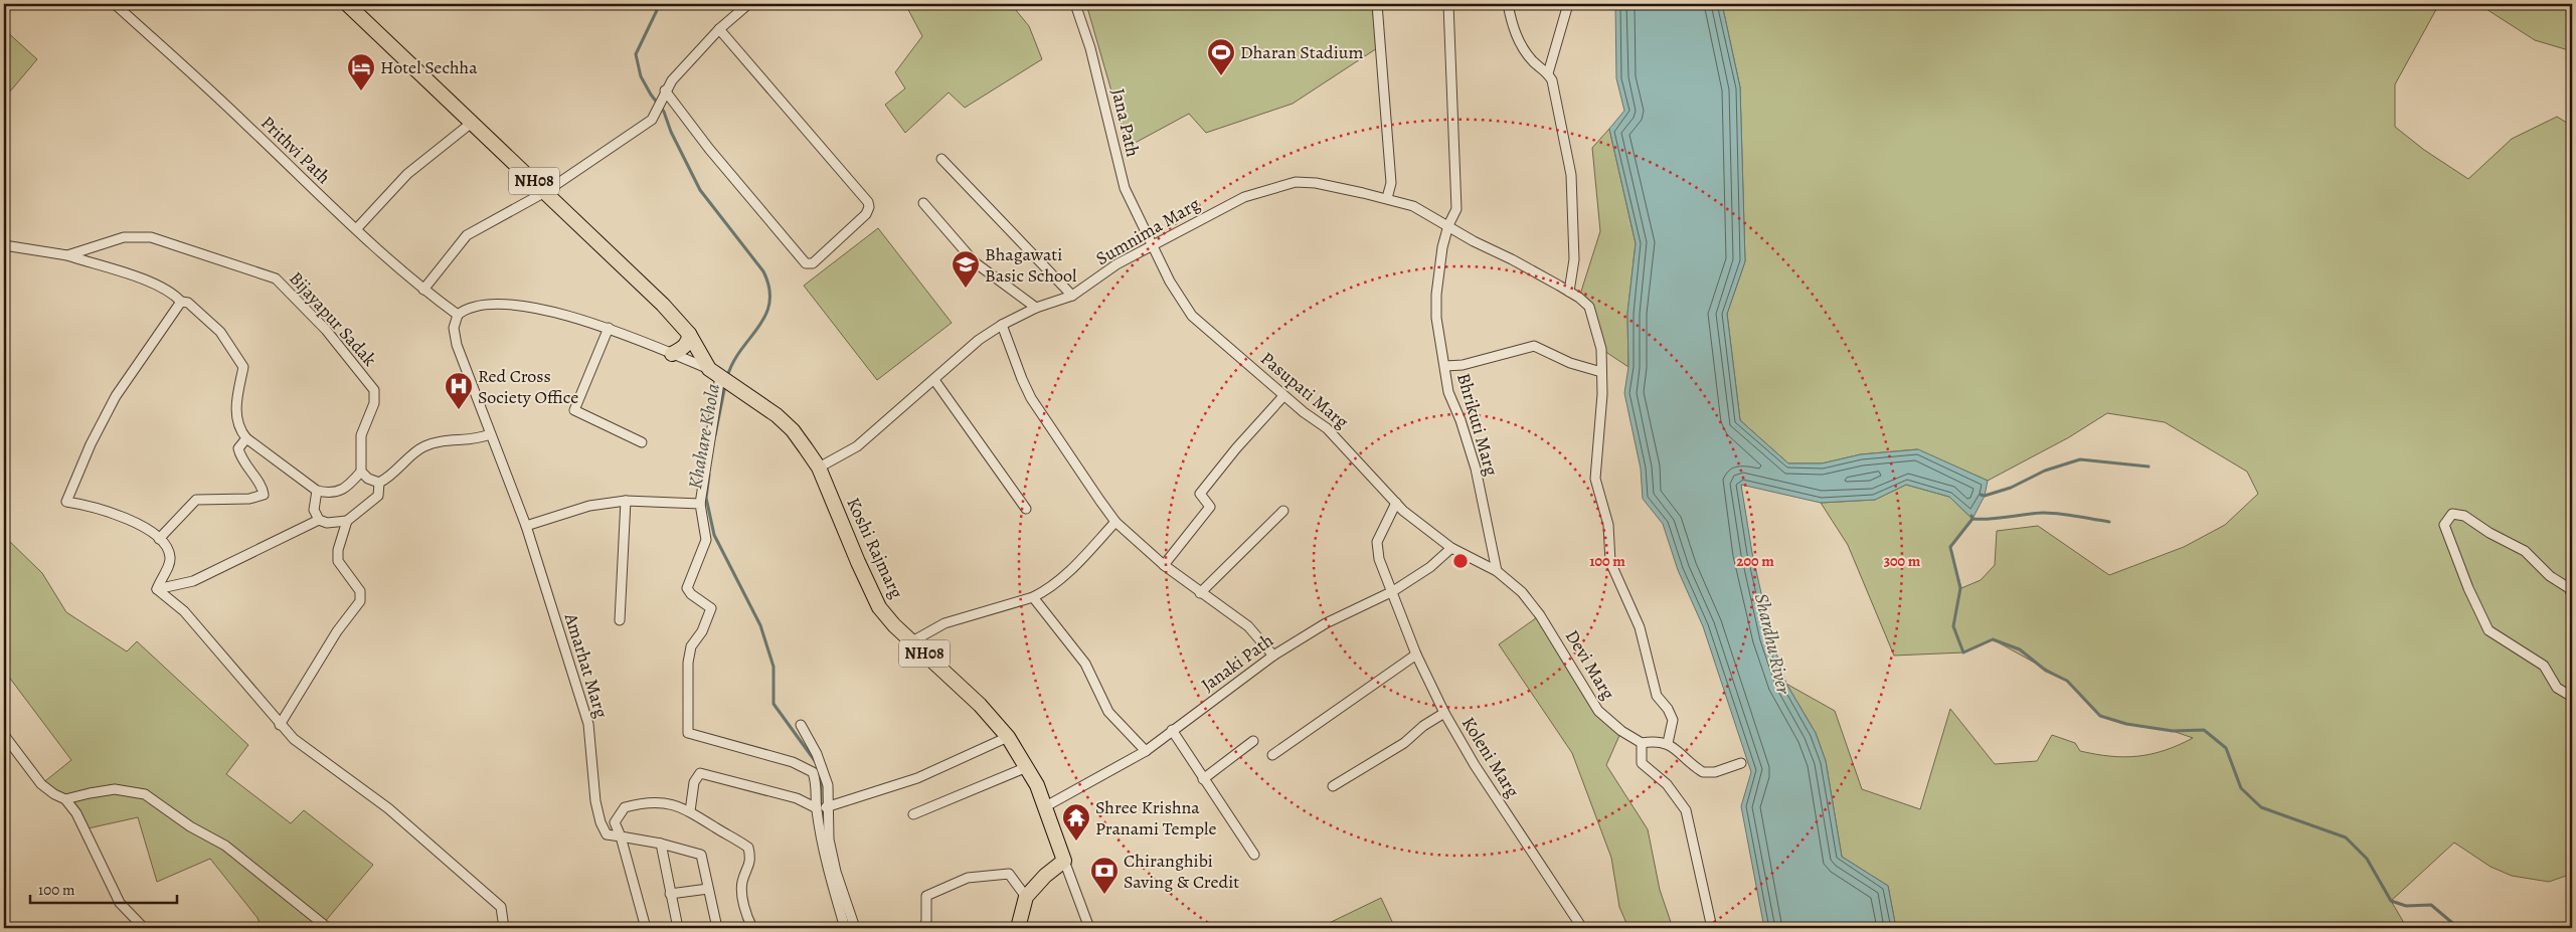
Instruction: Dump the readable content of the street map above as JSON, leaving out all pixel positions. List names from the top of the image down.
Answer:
{
  "streets": {
    "main road": ["NH08", "Koshi Rajmarg"],
    "street": [
      "Jana Path",
      "Prithvi Path",
      "Sumnima Marg",
      "Bijayapur Sadak",
      "Pasupati Marg",
      "Bhrikuti Marg",
      "Janaki Path",
      "Devi Marg",
      "Amarhat Marg",
      "Koleni Marg"
    ]
  },
  "crossings": [
    ["Jana Path", "Sumnima Marg"],
    ["Jana Path", "Pasupati Marg"],
    ["Sumnima Marg", "Pasupati Marg"],
    ["Sumnima Marg", "Bhrikuti Marg"],
    ["Sumnima Marg", "Koshi Rajmarg"],
    ["Pasupati Marg", "Janaki Path"],
    ["Pasupati Marg", "Koleni Marg"],
    ["Bhrikuti Marg", "Devi Marg"],
    ["Koshi Rajmarg", "Janaki Path"],
    ["Janaki Path", "Koleni Marg"]
  ],
  "water": ["Khahare Khola", "Shardhu River"],
  "places": {
    "sports": ["Dharan Stadium"],
    "hotel": ["Hotel Sechha"],
    "school or university": ["Bhagawati Basic School"],
    "hospital": ["Red Cross Society Office"],
    "temple": ["Shree Krishna Pranami Temple"],
    "bank": ["Chiranghibi Saving & Credit"]
  },
  "scale_bar": "100 m",
  "rings": ["100 m", "200 m", "300 m"]
}
